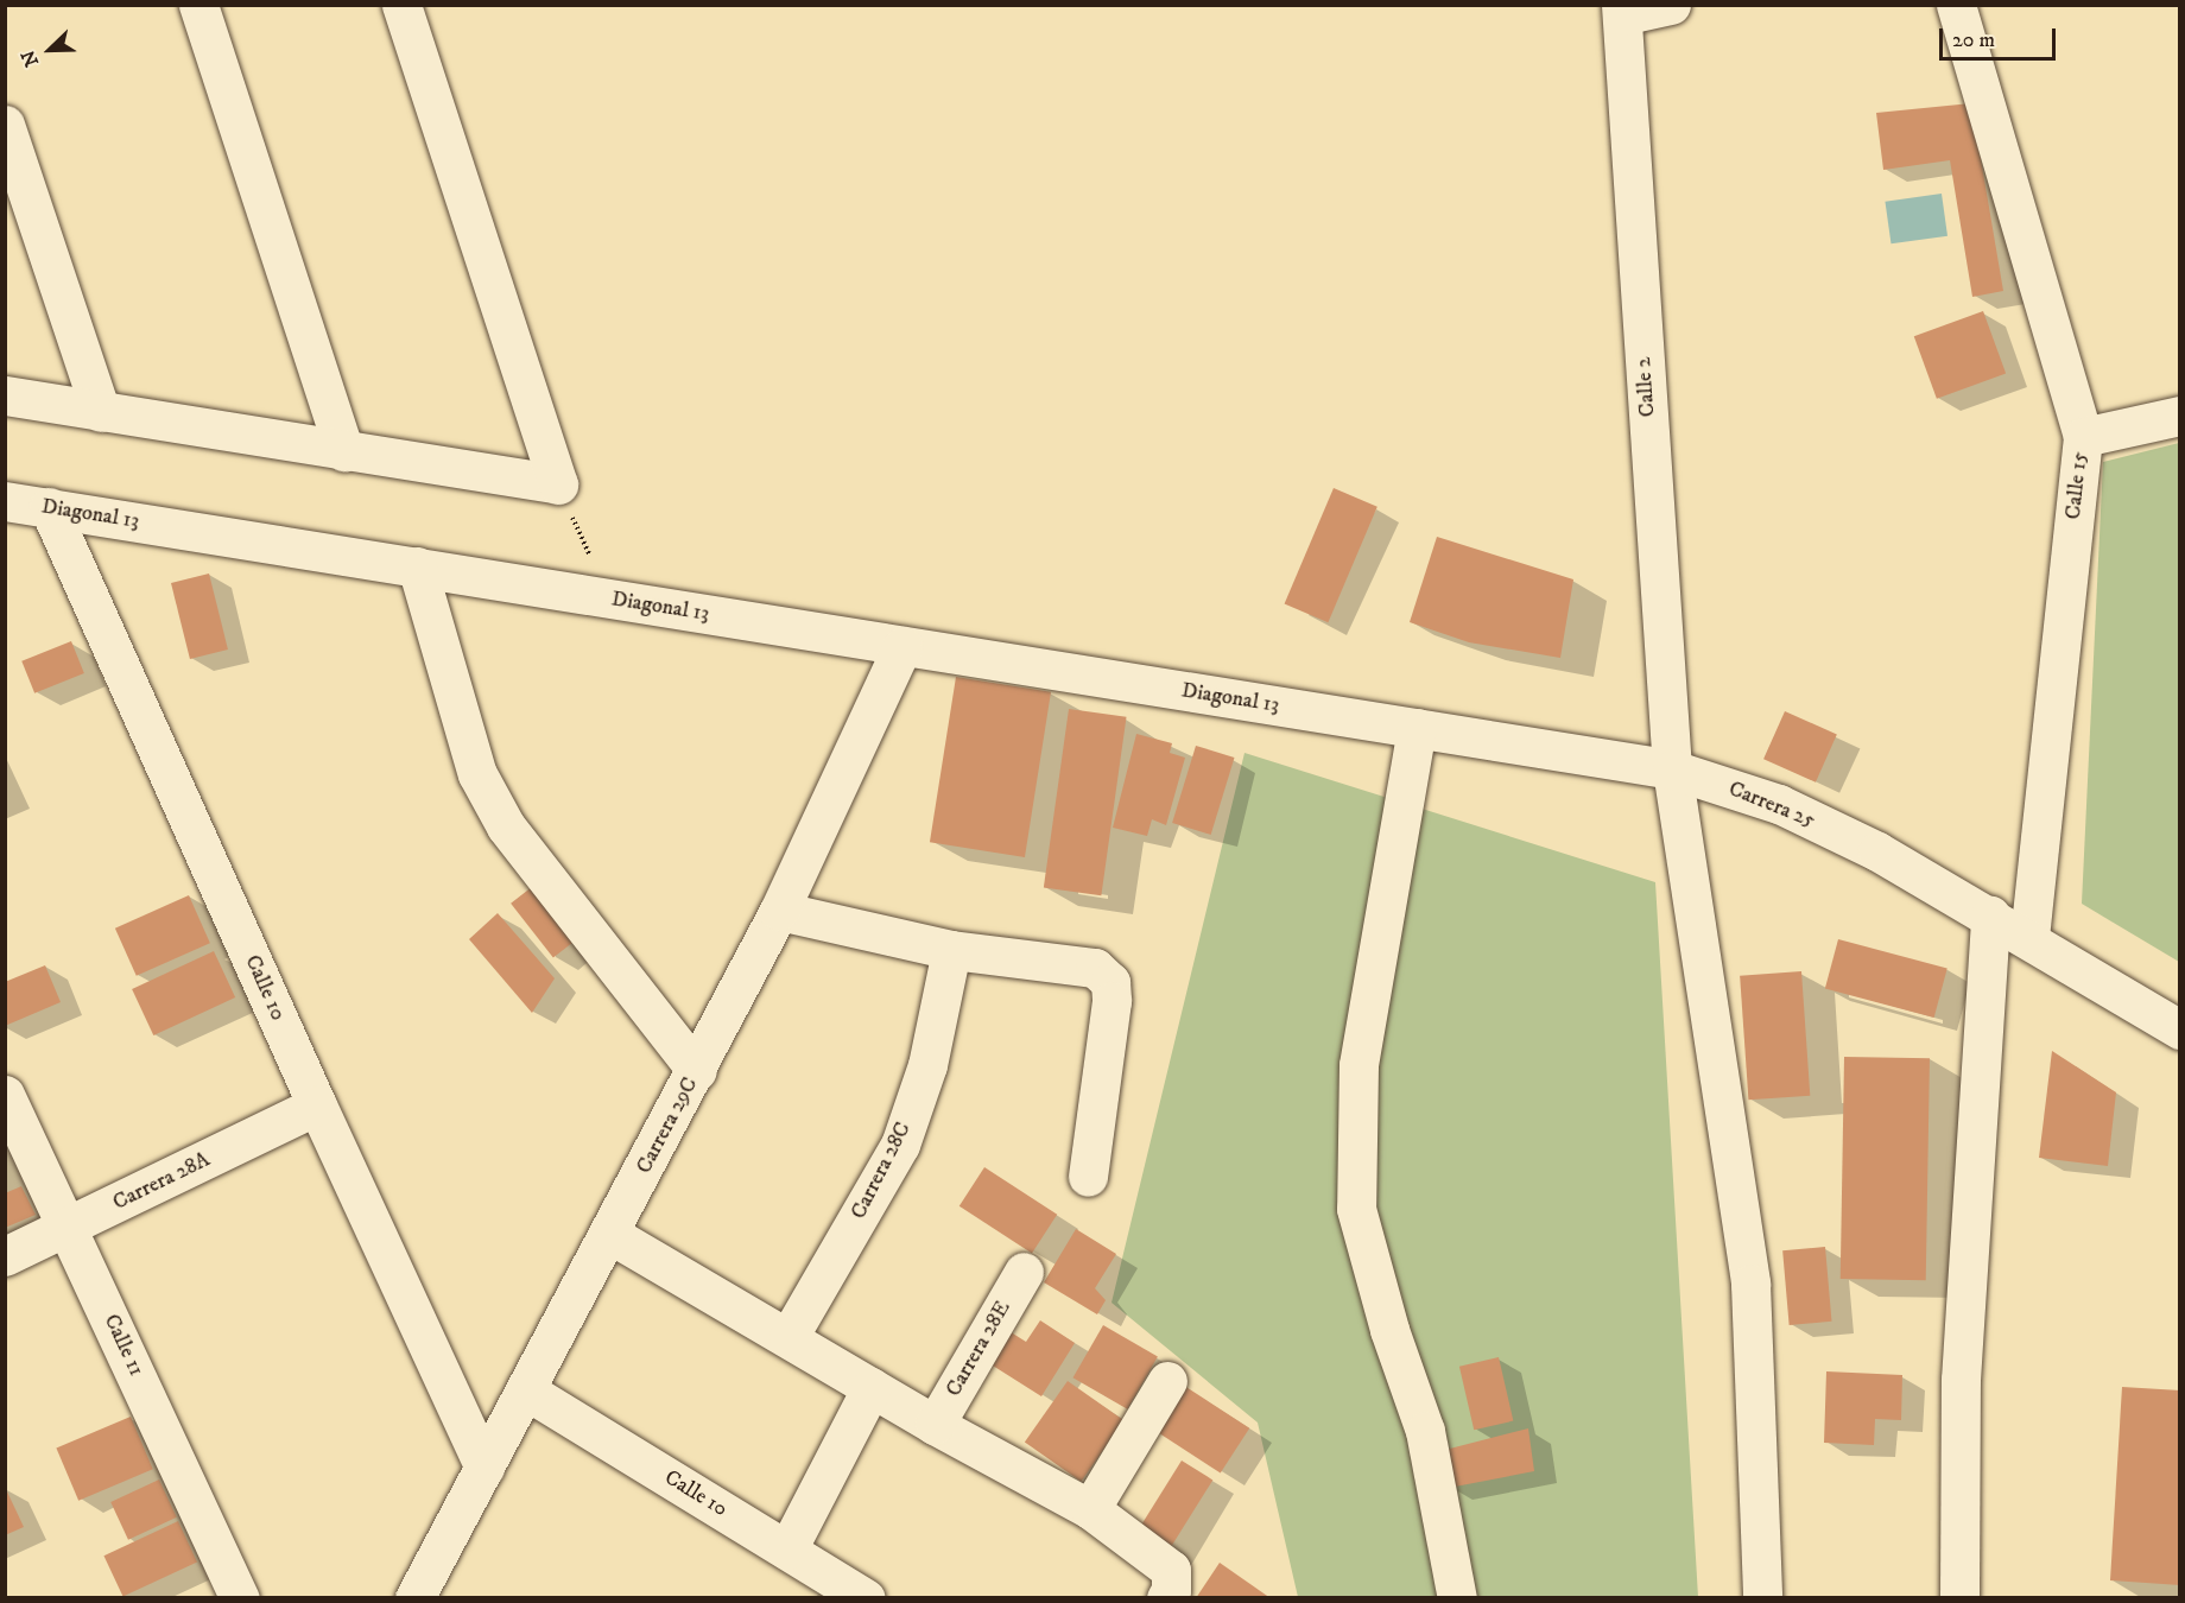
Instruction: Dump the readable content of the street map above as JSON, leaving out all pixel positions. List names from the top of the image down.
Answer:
{
  "streets": {
    "street": [
      "Calle 2",
      "Calle 15",
      "Diagonal 13",
      "Carrera 25",
      "Calle 10",
      "Carrera 29C",
      "Carrera 28C",
      "Carrera 28A",
      "Calle 11",
      "Carrera 28E"
    ]
  },
  "crossings": [
    ["Calle 2", "Carrera 25"],
    ["Calle 15", "Carrera 25"],
    ["Diagonal 13", "Carrera 25"],
    ["Diagonal 13", "Calle 10"],
    ["Diagonal 13", "Carrera 29C"],
    ["Calle 10", "Carrera 29C"],
    ["Calle 10", "Carrera 28A"],
    ["Carrera 28A", "Calle 11"]
  ],
  "scale_bar": "20 m",
  "north": "bottom left"
}
